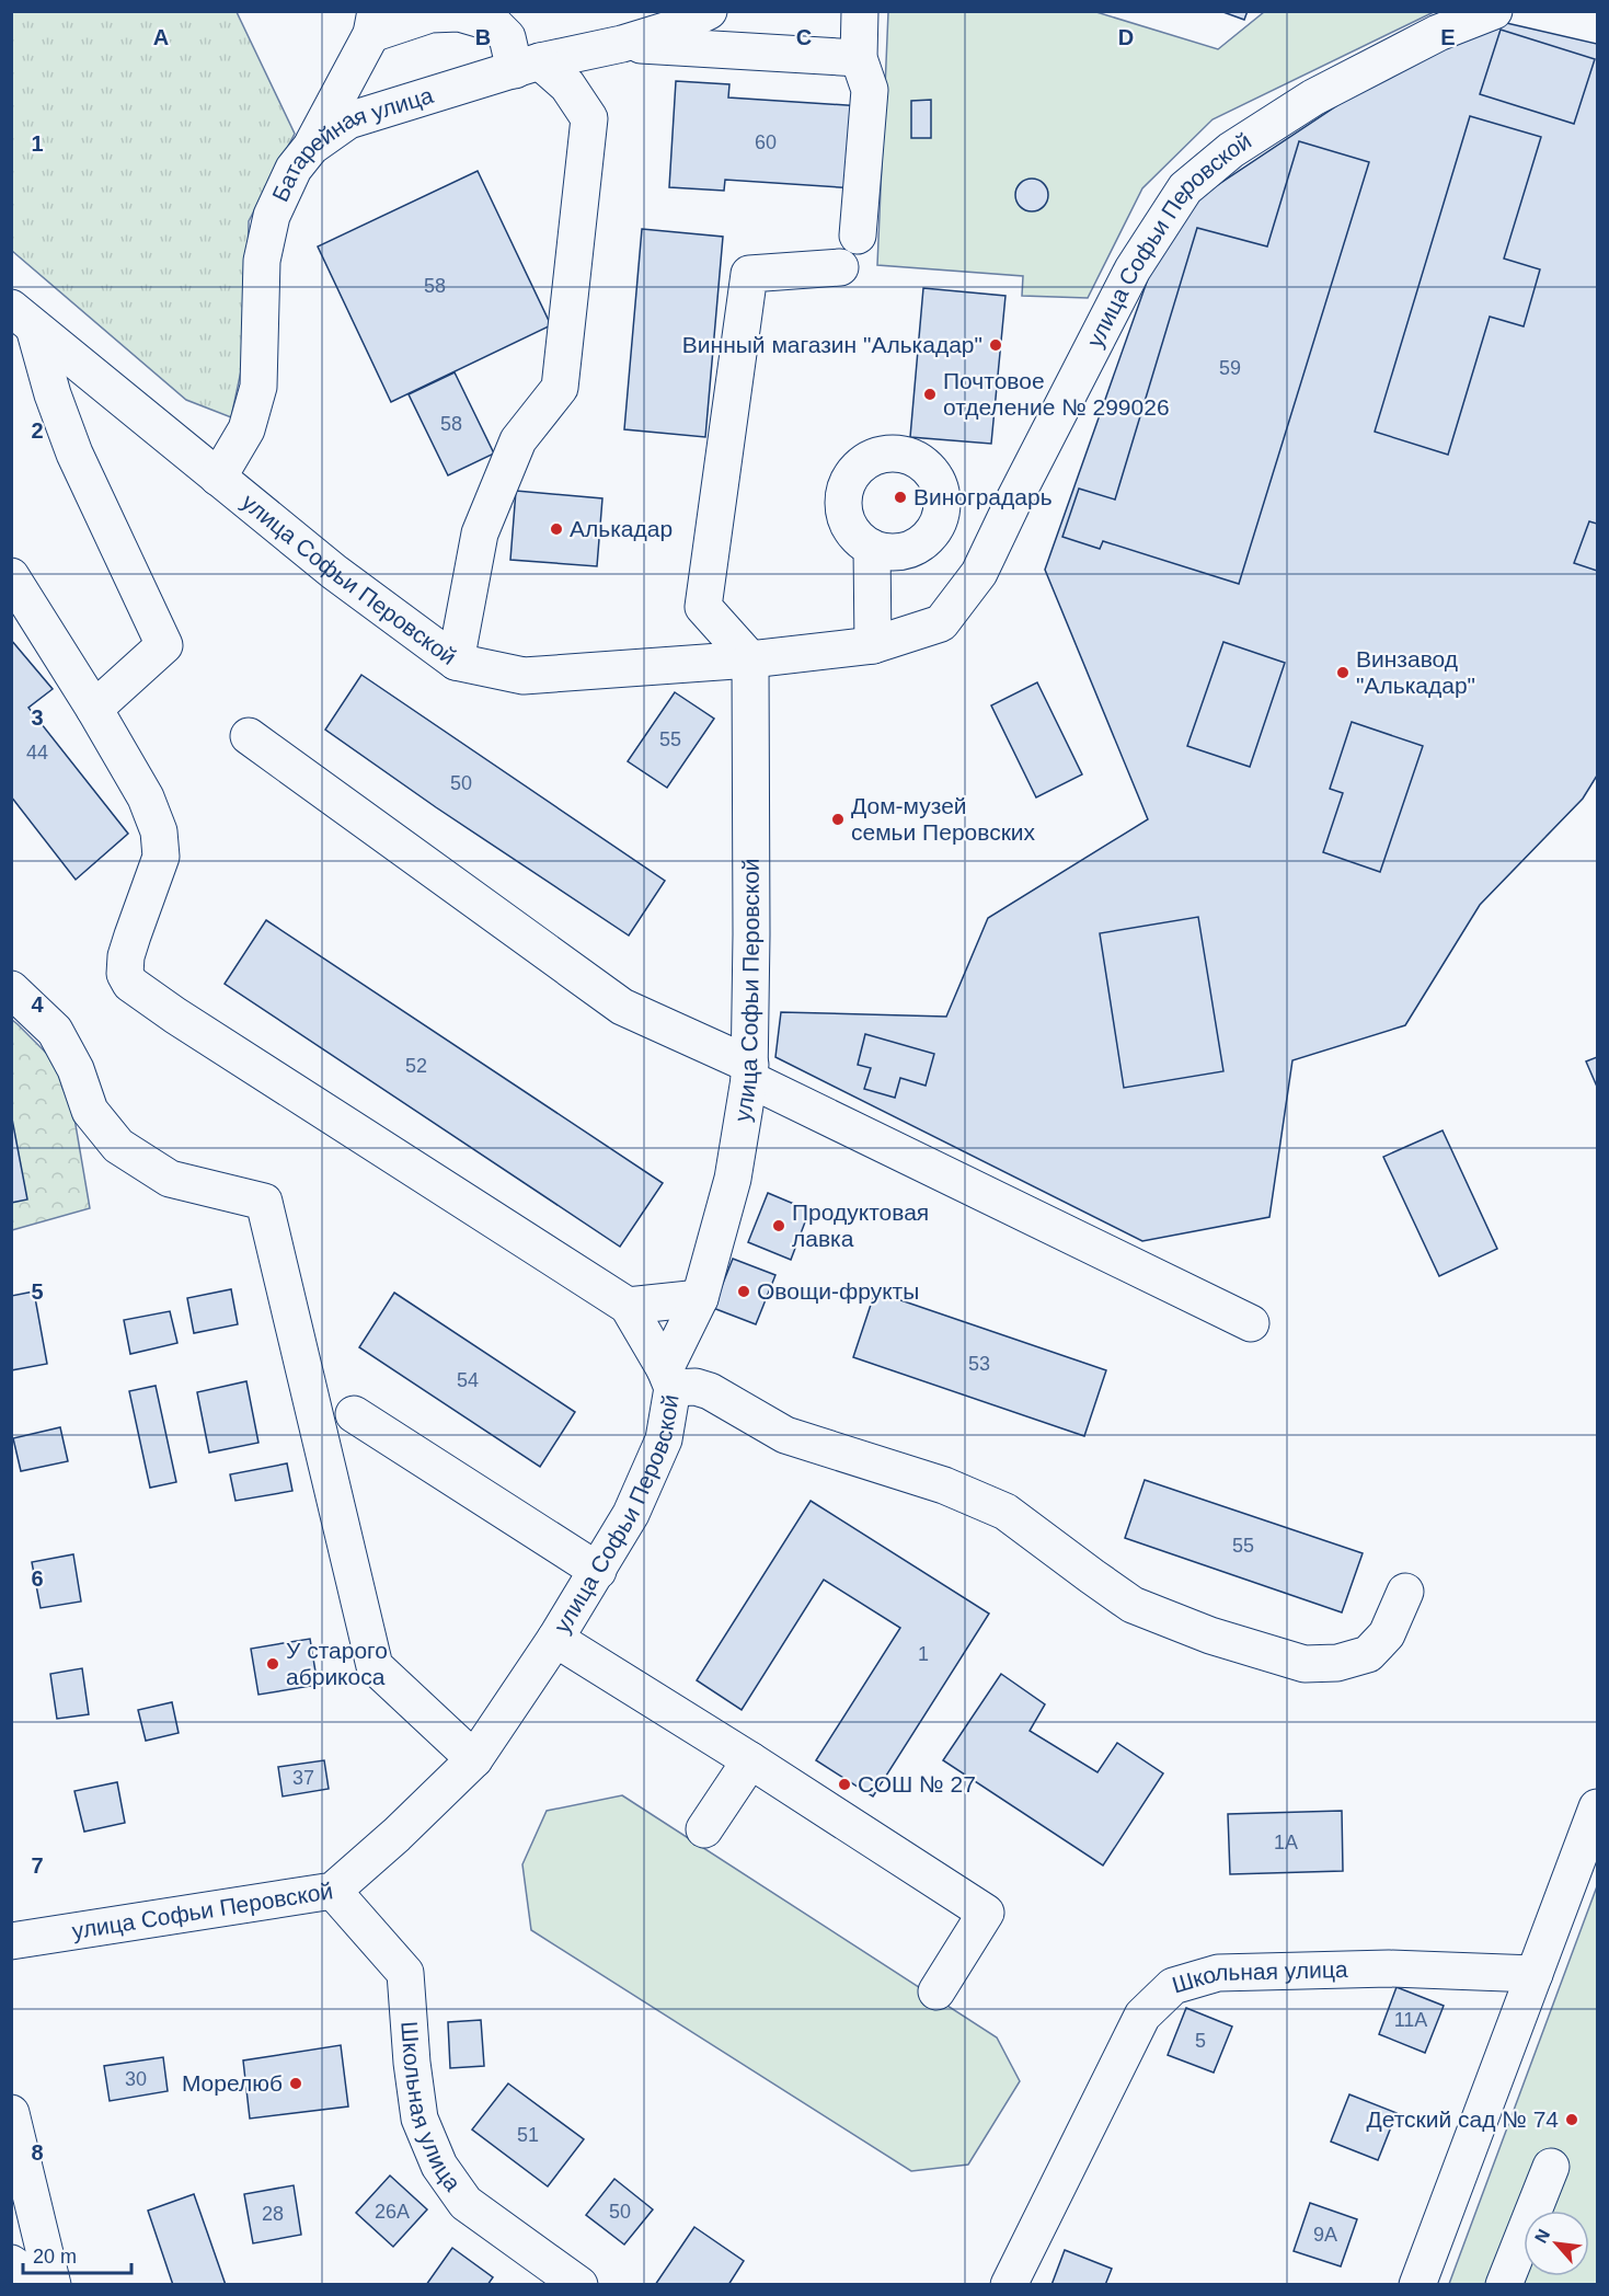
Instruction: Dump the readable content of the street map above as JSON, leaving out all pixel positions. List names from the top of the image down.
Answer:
{
  "streets": {
    "street": ["Батарейная улица", "улица Софьи Перовской", "Школьная улица"]
  },
  "crossings": [
    ["Батарейная улица", "улица Софьи Перовской"],
    ["улица Софьи Перовской", "Школьная улица"]
  ],
  "places": [
    "Винный магазин \"Алькадар\"",
    "Почтовое отделение № 299026",
    "Виноградарь",
    "Алькадар",
    "Винзавод \"Алькадар\"",
    "Дом-музей семьи Перовских",
    "Продуктовая лавка",
    "Овощи-фрукты",
    "У старого абрикоса",
    "СОШ № 27",
    "Морелюб",
    "Детский сад № 74"
  ],
  "house_numbers": [
    "60",
    "58",
    "59",
    "58",
    "55",
    "44",
    "50",
    "52",
    "53",
    "54",
    "55",
    "1",
    "37",
    "1А",
    "11А",
    "5",
    "30",
    "51",
    "26А",
    "50",
    "28",
    "9А"
  ],
  "scale_bar": "20 m",
  "north": "top left",
  "grid": {
    "columns": [
      "A",
      "B",
      "C",
      "D",
      "E"
    ],
    "rows": [
      "1",
      "2",
      "3",
      "4",
      "5",
      "6",
      "7",
      "8"
    ]
  }
}
